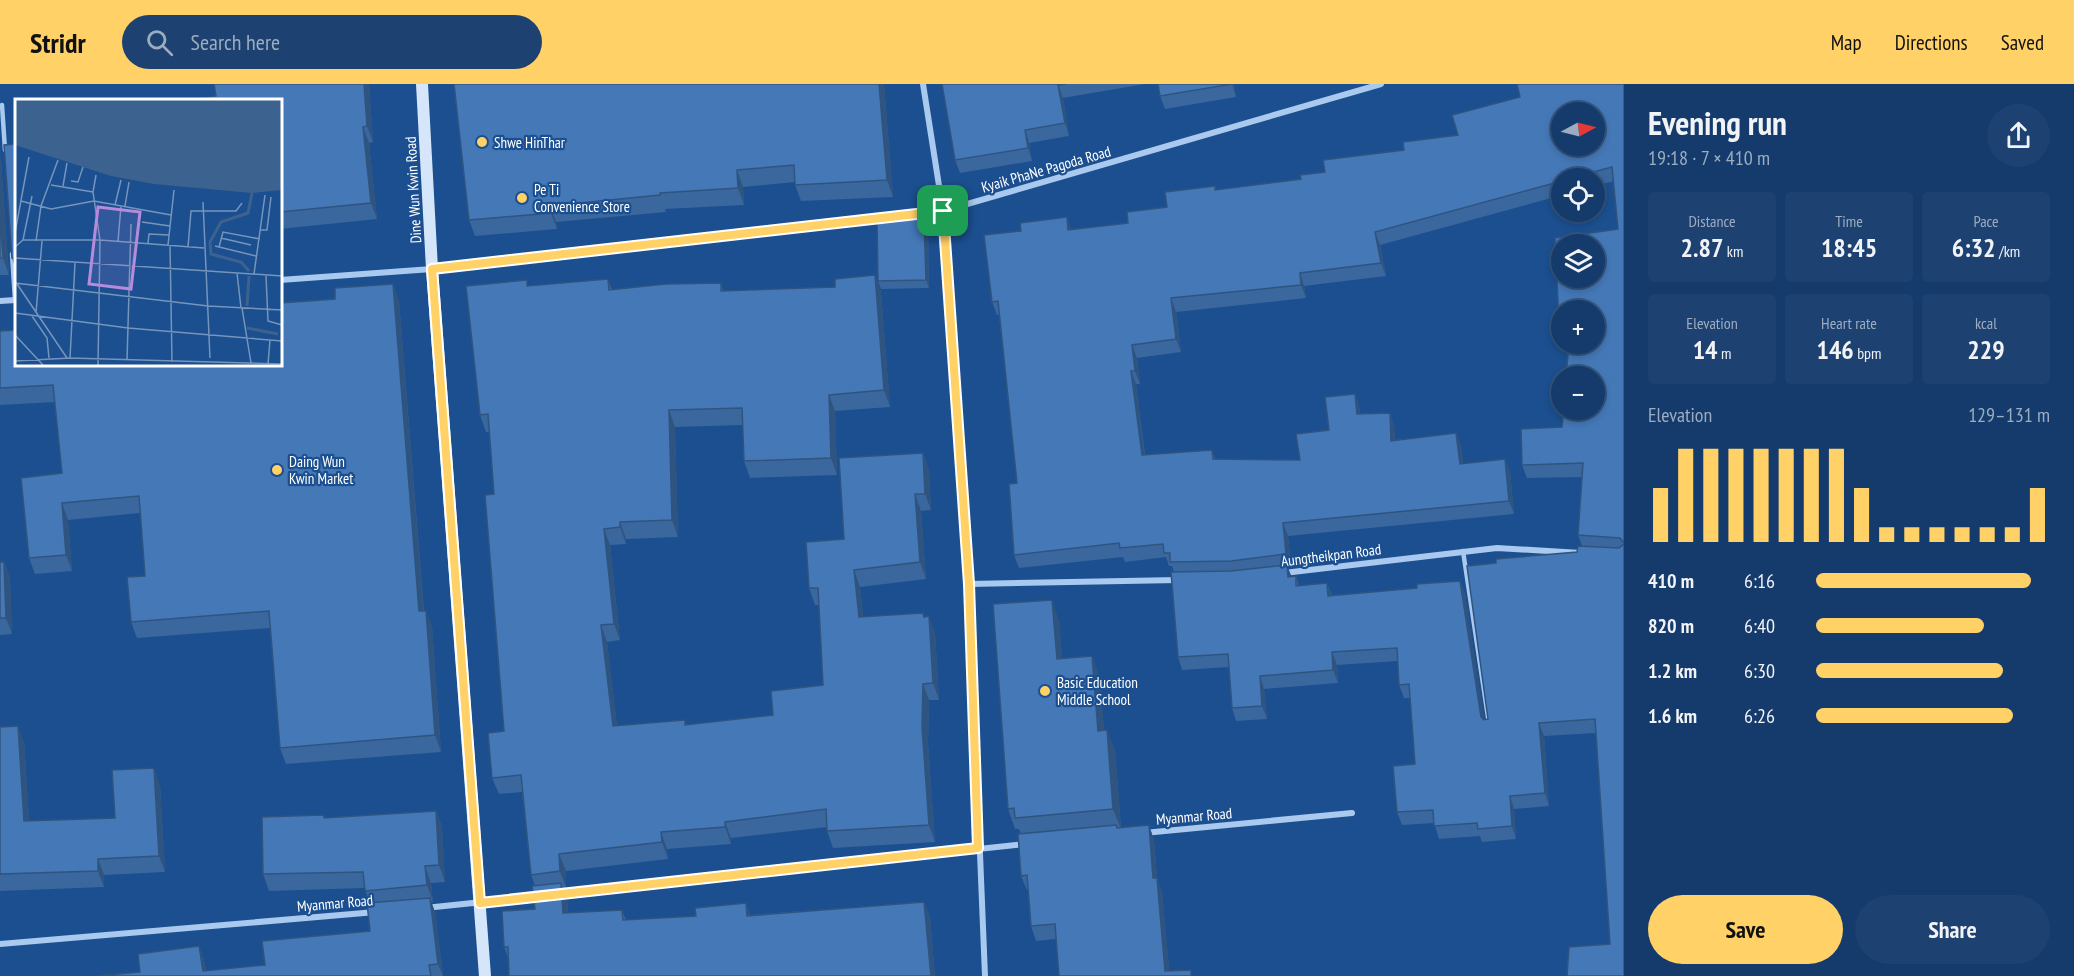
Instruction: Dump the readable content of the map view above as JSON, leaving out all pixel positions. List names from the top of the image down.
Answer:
{
  "streets": {
    "street": [
      "Kyaik PhaNe Pagoda Road",
      "Dine Wun Kwin Road",
      "Aungtheikpan Road",
      "Myanmar Road"
    ]
  },
  "crossings": [
    ["Kyaik PhaNe Pagoda Road", "Dine Wun Kwin Road"]
  ],
  "places": [
    "Shwe HinThar",
    "Pe Ti Convenience Store",
    "Daing Wun Kwin Market",
    "Basic Education Middle School"
  ],
  "north": "right",
  "page": {
    "header": "Stridr",
    "search": "Search here",
    "nav": ["Map", "Directions", "Saved"],
    "heading": ["Evening run", "19:18 · 7 × 410 m"],
    "map_buttons": ["+", "−"],
    "stats": [
      ["Distance", "2.87 km"],
      ["Time", "18:45"],
      ["Pace", "6:32 /km"],
      ["Elevation", "14 m"],
      ["Heart rate", "146 bpm"],
      ["kcal", "229"]
    ],
    "chart": ["Elevation", "129–131 m"],
    "list": [
      {
        "name": "410 m",
        "note": "6:16"
      },
      {
        "name": "820 m",
        "note": "6:40"
      },
      {
        "name": "1.2 km",
        "note": "6:30"
      },
      {
        "name": "1.6 km",
        "note": "6:26"
      }
    ],
    "buttons": ["Save", "Share"]
  }
}
